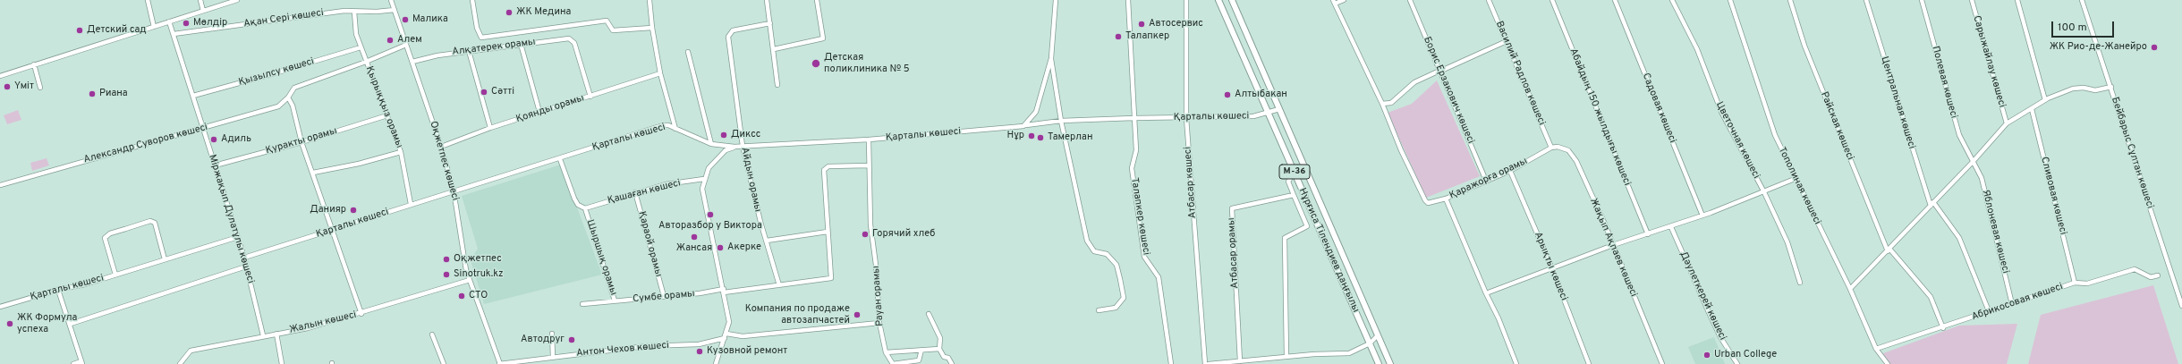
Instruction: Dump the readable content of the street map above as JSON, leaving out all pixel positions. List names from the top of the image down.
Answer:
{
  "streets": {
    "main road": ["M-36", "Нұрғиса Тілендиев даңғылы"],
    "street": [
      "Ақан Сері көшесі",
      "Алқатерек орамы",
      "Сарыжайлау көшесі",
      "Қызылсу көшесі",
      "Василий Радлов көшесі",
      "Полевая көшесі",
      "Борис Ерзакович көшесі",
      "Центральная көшесі",
      "Қырыққыз орамы",
      "Садовая көшесі",
      "Қоянды орамы",
      "Қарталы көшесі",
      "Абайдың 150 жылдығы көшесі",
      "Райская көшесі",
      "Цветочная көшесі",
      "Қуракты орамы",
      "Александр Суворов көшесі",
      "Бейбарыс Сұлтан көшесі",
      "Оқжетпес көшесі",
      "Қаражорға орамы",
      "Айдын орамы",
      "Атбасар көшесі",
      "Тополиная көшесі",
      "Қашаған көшесі",
      "Сливовая көшесі",
      "Талапкер көшесі",
      "Міржақып Дулатұлы көшесі",
      "Яблоневая көшесі",
      "Қараой орамы",
      "Жақып Ақпаев көшесі",
      "Атбасар орамы",
      "Шыршық орамы",
      "Арықты көшесі",
      "Рауан орамы",
      "Дәулеткерей көшесі",
      "Сумбе орамы",
      "Абрикосовая көшесі",
      "Жалын көшесі",
      "Антон Чехов көшесі"
    ]
  },
  "crossings": [
    ["Ақан Сері көшесі", "Қырыққыз орамы"],
    ["Ақан Сері көшесі", "Оқжетпес көшесі"],
    ["Ақан Сері көшесі", "Міржақып Дулатұлы көшесі"],
    ["Алқатерек орамы", "Қоянды орамы"],
    ["Алқатерек орамы", "Оқжетпес көшесі"],
    ["Қызылсу көшесі", "Қырыққыз орамы"],
    ["Қызылсу көшесі", "Міржақып Дулатұлы көшесі"],
    ["Василий Радлов көшесі", "Қаражорға орамы"],
    ["Василий Радлов көшесі", "Жақып Ақпаев көшесі"],
    ["Полевая көшесі", "Яблоневая көшесі"],
    ["Борис Ерзакович көшесі", "Қаражорға орамы"],
    ["Центральная көшесі", "Абрикосовая көшесі"],
    ["Қырыққыз орамы", "Қарталы көшесі"],
    ["Қырыққыз орамы", "Қуракты орамы"],
    ["Қоянды орамы", "Оқжетпес көшесі"],
    ["Қарталы көшесі", "Оқжетпес көшесі"],
    ["Қарталы көшесі", "Айдын орамы"],
    ["Қарталы көшесі", "Атбасар көшесі"],
    ["Қарталы көшесі", "Талапкер көшесі"],
    ["Қарталы көшесі", "Міржақып Дулатұлы көшесі"],
    ["Қарталы көшесі", "Нұрғиса Тілендиев даңғылы"],
    ["Қарталы көшесі", "Шыршық орамы"],
    ["Қарталы көшесі", "Рауан орамы"],
    ["Райская көшесі", "Абрикосовая көшесі"],
    ["Қуракты орамы", "Міржақып Дулатұлы көшесі"],
    ["Александр Суворов көшесі", "Міржақып Дулатұлы көшесі"],
    ["Оқжетпес көшесі", "Жалын көшесі"],
    ["Оқжетпес көшесі", "Антон Чехов көшесі"],
    ["Қаражорға орамы", "Жақып Ақпаев көшесі"],
    ["Қаражорға орамы", "Арықты көшесі"],
    ["Айдын орамы", "Сумбе орамы"],
    ["Тополиная көшесі", "Абрикосовая көшесі"],
    ["Қашаған көшесі", "Қараой орамы"],
    ["Қашаған көшесі", "Шыршық орамы"],
    ["Сливовая көшесі", "Абрикосовая көшесі"],
    ["Міржақып Дулатұлы көшесі", "Жалын көшесі"],
    ["Яблоневая көшесі", "Абрикосовая көшесі"],
    ["Қараой орамы", "Сумбе орамы"],
    ["Шыршық орамы", "Сумбе орамы"]
  ],
  "places": [
    "ЖК Медина",
    "Малика",
    "Мөлдiр",
    "Автосервис",
    "Детский сад",
    "Талапкер",
    "Алем",
    "ЖК Рио-де-Жанейро",
    "Детская поликлиника № 5",
    "Үміт",
    "Сәттi",
    "Риана",
    "Алтыбакан",
    "Диксс",
    "Нұр",
    "Тамерлан",
    "Адиль",
    "Данияр",
    "Авторазбор у Виктора",
    "Горячий хлеб",
    "Жансая",
    "Акерке",
    "Оқжетпес",
    "Sinotruk.kz",
    "СТО",
    "Компания по продаже автозапчастей",
    "ЖК Формула успеха",
    "Автодруг",
    "Кузовной ремонт",
    "Urban College"
  ],
  "scale_bar": "100 m"
}
